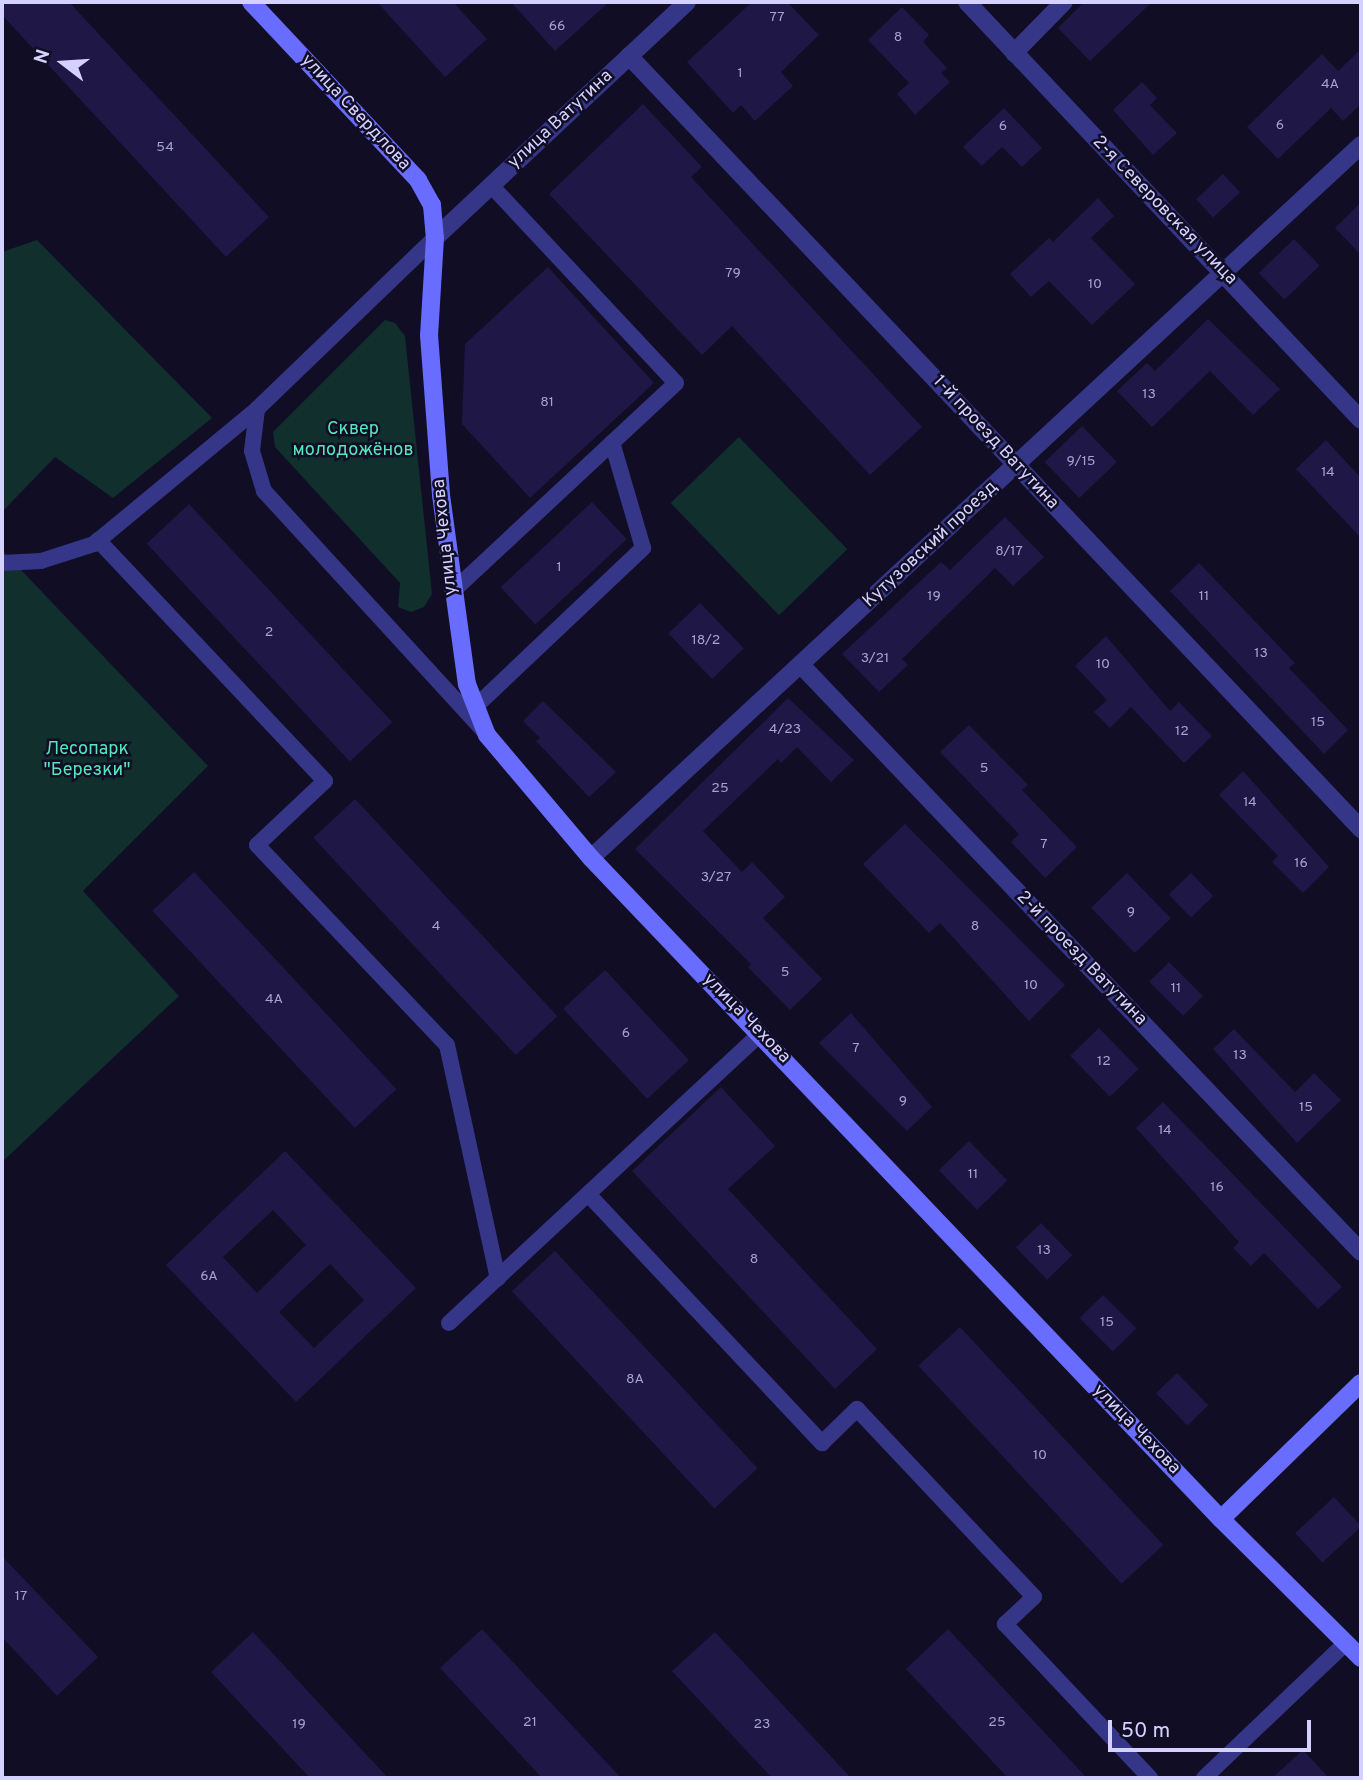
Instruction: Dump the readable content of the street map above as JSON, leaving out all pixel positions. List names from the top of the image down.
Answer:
{
  "streets": {
    "street": [
      "улица Свердлова",
      "улица Ватутина",
      "2-я Северовская улица",
      "1-й проезд Ватутина",
      "улица Чехова",
      "Кутузовский проезд",
      "2-й проезд Ватутина"
    ]
  },
  "crossings": [
    ["улица Свердлова", "улица Ватутина"],
    ["улица Свердлова", "улица Чехова"],
    ["улица Ватутина", "1-й проезд Ватутина"],
    ["улица Ватутина", "улица Чехова"],
    ["2-я Северовская улица", "Кутузовский проезд"],
    ["1-й проезд Ватутина", "Кутузовский проезд"],
    ["улица Чехова", "Кутузовский проезд"],
    ["Кутузовский проезд", "2-й проезд Ватутина"]
  ],
  "parks": ["Сквер молодожёнов", "Лесопарк \"Березки\""],
  "house_numbers": [
    "77",
    "66",
    "8",
    "1",
    "4А",
    "6",
    "6",
    "54",
    "79",
    "10",
    "13",
    "81",
    "9/15",
    "14",
    "8/17",
    "1",
    "19",
    "11",
    "2",
    "18/2",
    "13",
    "3/21",
    "10",
    "15",
    "4/23",
    "12",
    "5",
    "25",
    "14",
    "7",
    "16",
    "3/27",
    "9",
    "4",
    "8",
    "5",
    "10",
    "11",
    "4А",
    "6",
    "7",
    "13",
    "12",
    "9",
    "15",
    "14",
    "11",
    "16",
    "13",
    "8",
    "6А",
    "15",
    "8А",
    "10",
    "17",
    "21",
    "25",
    "19",
    "23"
  ],
  "scale_bar": "50 m",
  "north": "left"
}
